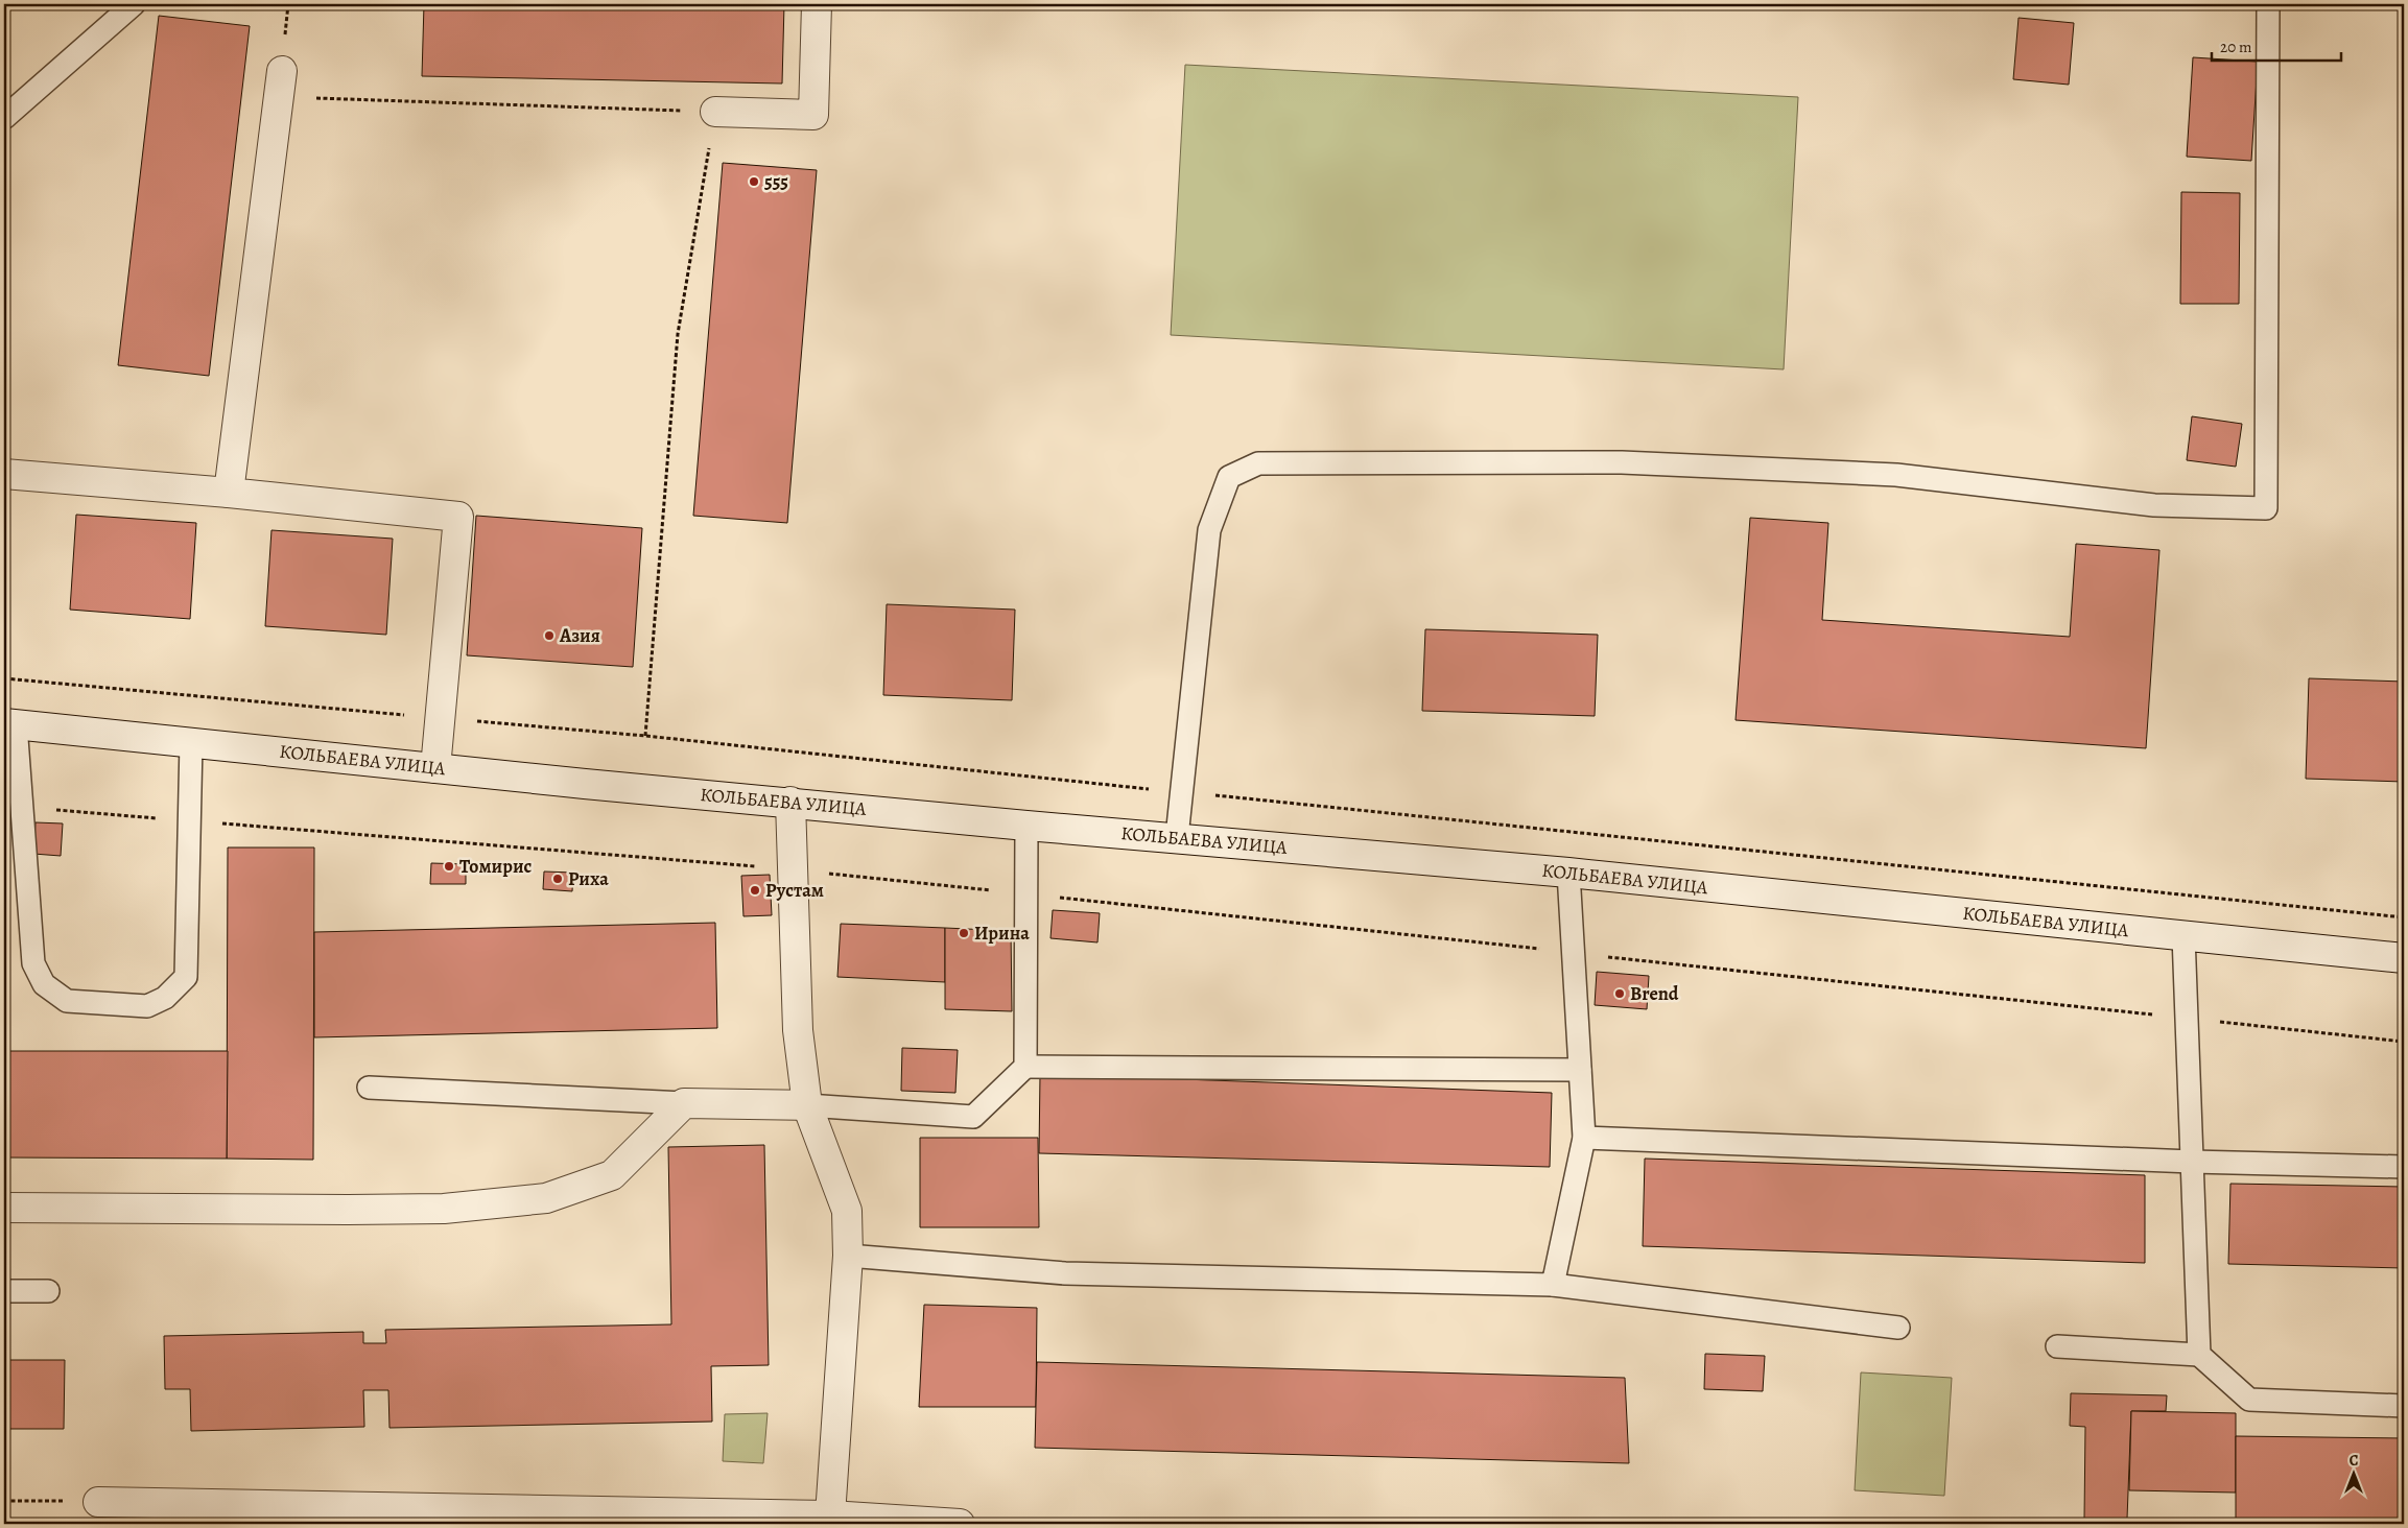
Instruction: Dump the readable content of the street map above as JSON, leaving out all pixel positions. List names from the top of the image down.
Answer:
{
  "streets": {
    "street": ["КОЛЬБАЕВА УЛИЦА"]
  },
  "places": [
    "555",
    "Азия",
    "Томирис",
    "Риха",
    "Рустам",
    "Ирина",
    "Brend"
  ],
  "scale_bar": "20 m",
  "north": "top"
}
